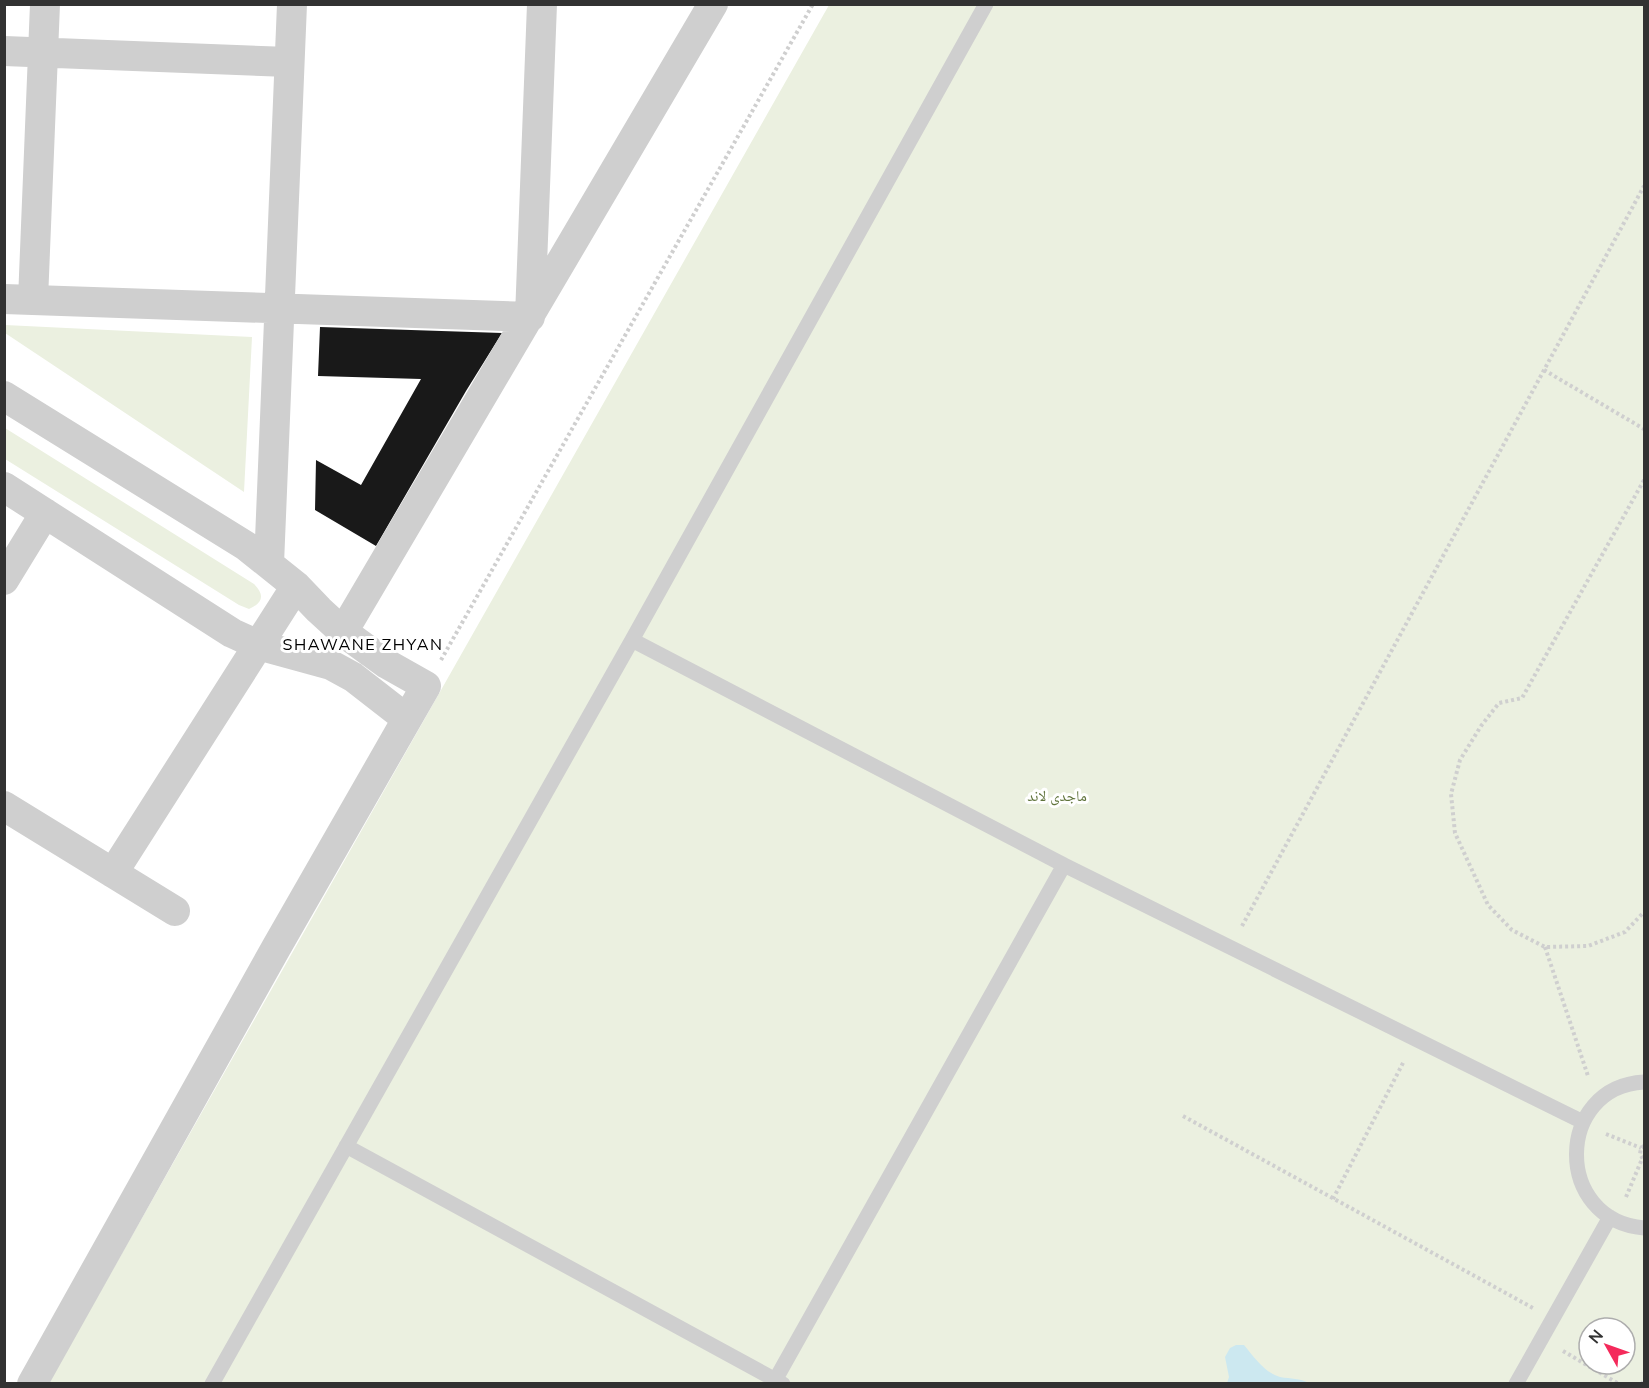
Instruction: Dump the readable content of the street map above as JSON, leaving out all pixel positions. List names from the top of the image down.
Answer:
{
  "districts": ["SHAWANE ZHYAN"],
  "parks": ["ماجدی لاند"],
  "north": "top left"
}
